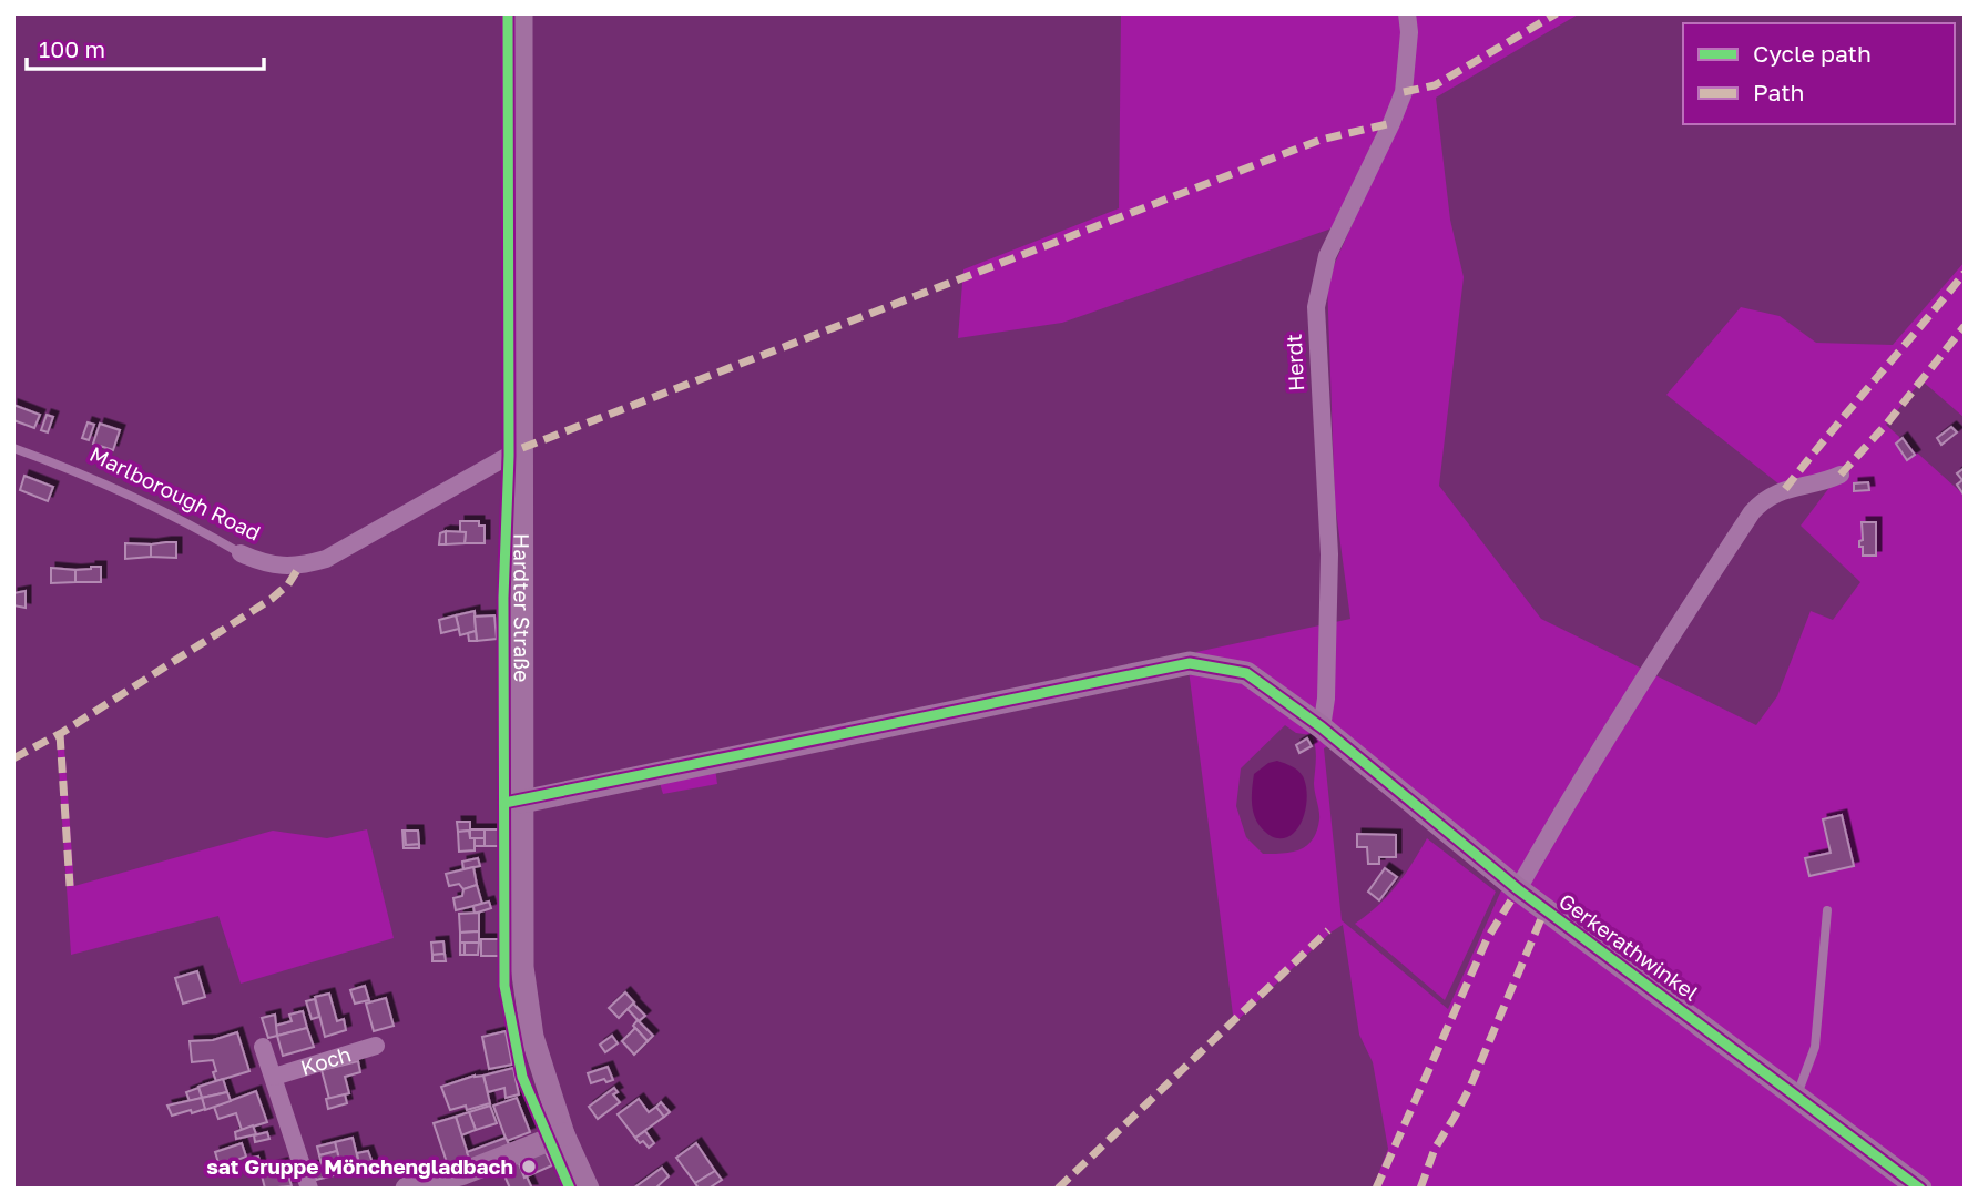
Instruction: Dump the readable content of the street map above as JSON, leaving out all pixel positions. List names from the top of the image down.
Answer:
{
  "streets": {
    "street": [
      "Herdt",
      "Marlborough Road",
      "Hardter Straße",
      "Gerkerathwinkel",
      "Koch"
    ]
  },
  "crossings": [
    ["Herdt", "Gerkerathwinkel"],
    ["Marlborough Road", "Hardter Straße"],
    ["Hardter Straße", "Gerkerathwinkel"]
  ],
  "places": ["sat Gruppe Mönchengladbach"],
  "legend": ["Cycle path", "Path"],
  "scale_bar": "100 m"
}
